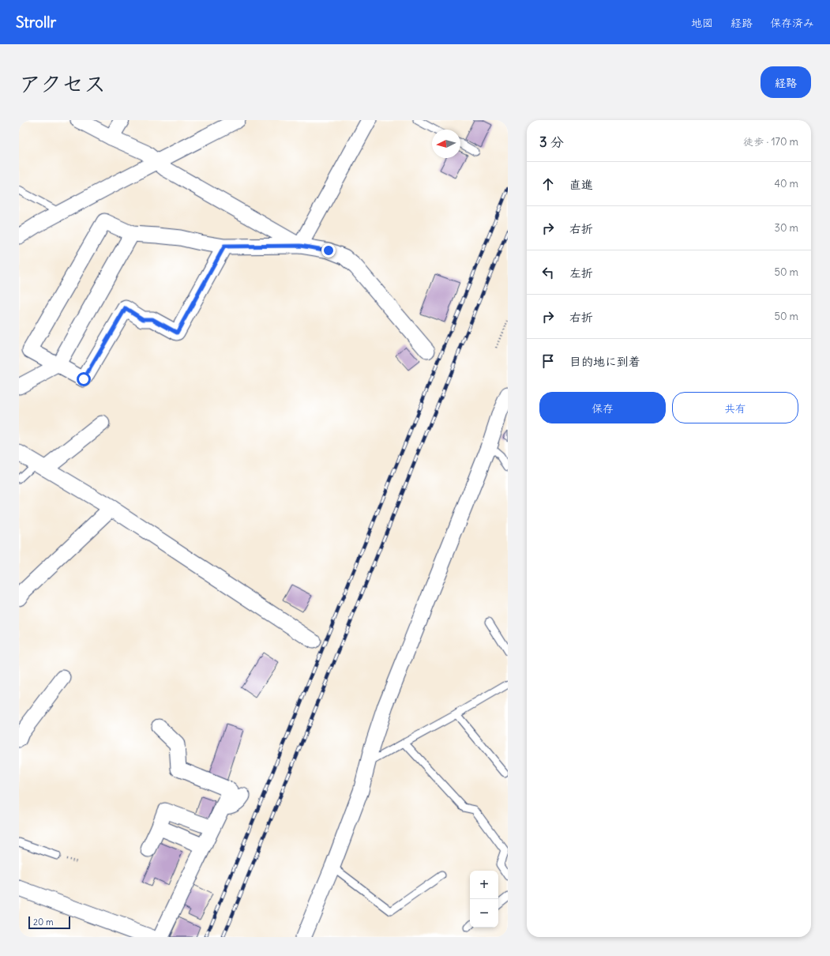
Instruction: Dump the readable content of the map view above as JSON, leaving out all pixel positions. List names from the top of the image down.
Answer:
{
  "scale_bar": "20 m",
  "north": "left",
  "page": {
    "header": "Strollr",
    "nav": ["地図", "経路", "保存済み"],
    "title": "アクセス",
    "buttons": [
      "経路",
      ["保存", "共有"]
    ],
    "heading": ["3 分", "徒歩 · 170 m"],
    "list": [
      ["直進", "40 m"],
      ["右折", "30 m"],
      ["左折", "50 m"],
      ["右折", "50 m"],
      "目的地に到着"
    ],
    "map_buttons": ["+", "−"],
    "scale": "20 m"
  }
}
